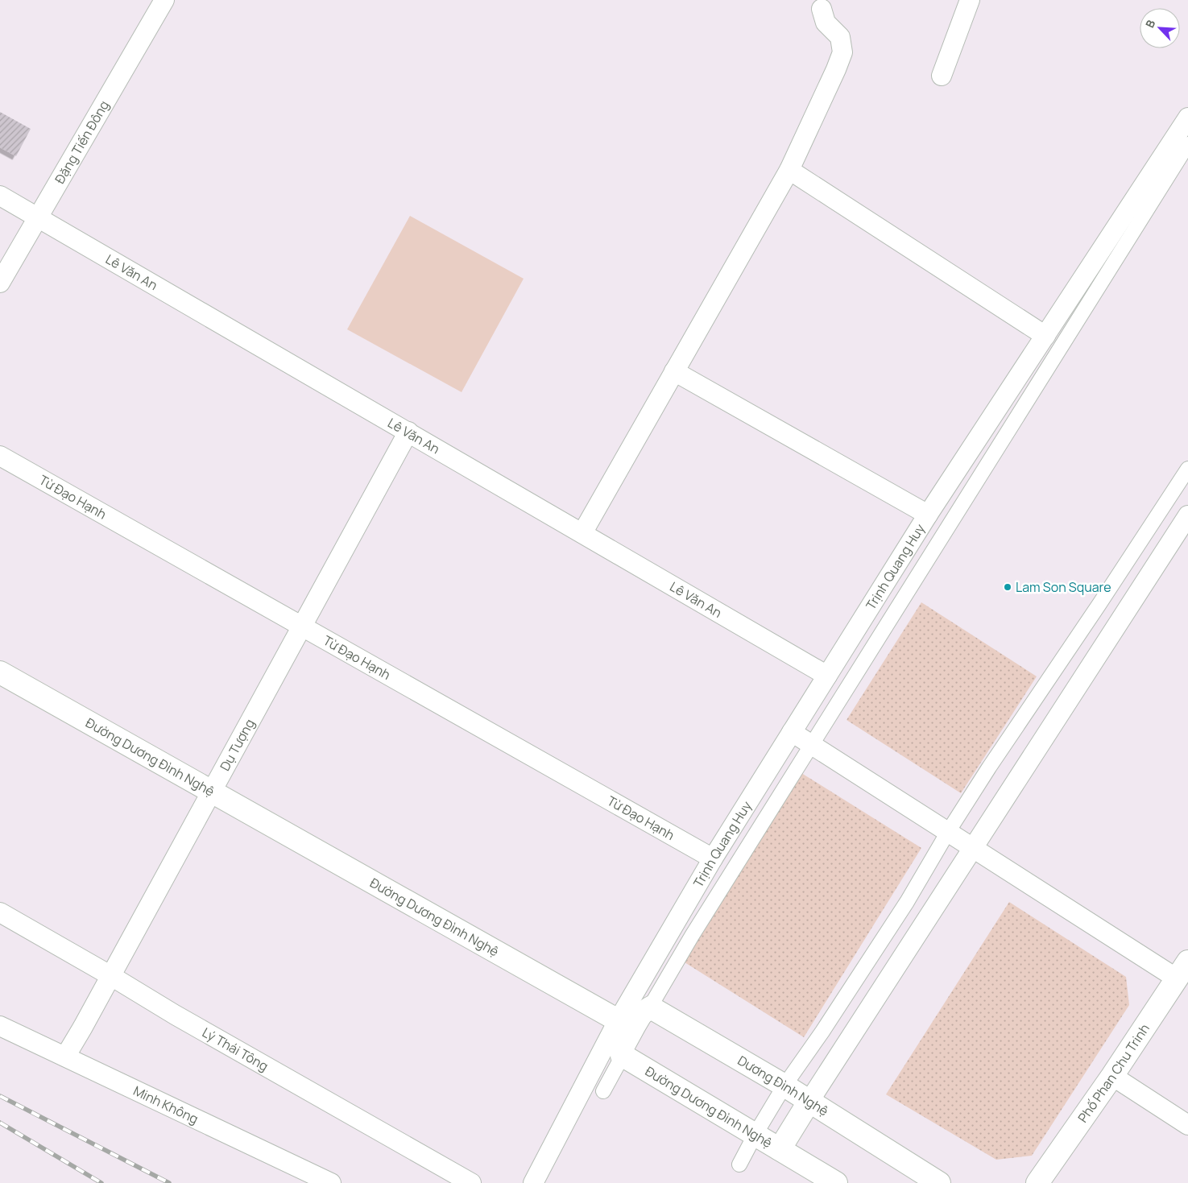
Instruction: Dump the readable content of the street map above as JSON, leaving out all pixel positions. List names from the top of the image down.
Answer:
{
  "streets": {
    "main road": ["Đường Dương Đình Nghệ", "Phố Phan Chu Trinh", "Dương Đình Nghệ"],
    "street": [
      "Đặng Tiến Đông",
      "Lê Văn An",
      "Từ Đạo Hạnh",
      "Trịnh Quang Huy",
      "Dụ Tượng",
      "Lý Thái Tông",
      "Minh Không"
    ]
  },
  "crossings": [
    ["Đặng Tiến Đông", "Lê Văn An"],
    ["Lê Văn An", "Trịnh Quang Huy"],
    ["Lê Văn An", "Dụ Tượng"],
    ["Từ Đạo Hạnh", "Trịnh Quang Huy"],
    ["Từ Đạo Hạnh", "Dụ Tượng"],
    ["Trịnh Quang Huy", "Đường Dương Đình Nghệ"],
    ["Dụ Tượng", "Đường Dương Đình Nghệ"],
    ["Dụ Tượng", "Lý Thái Tông"],
    ["Dụ Tượng", "Minh Không"]
  ],
  "places": ["Lam Son Square"],
  "north": "top left"
}
